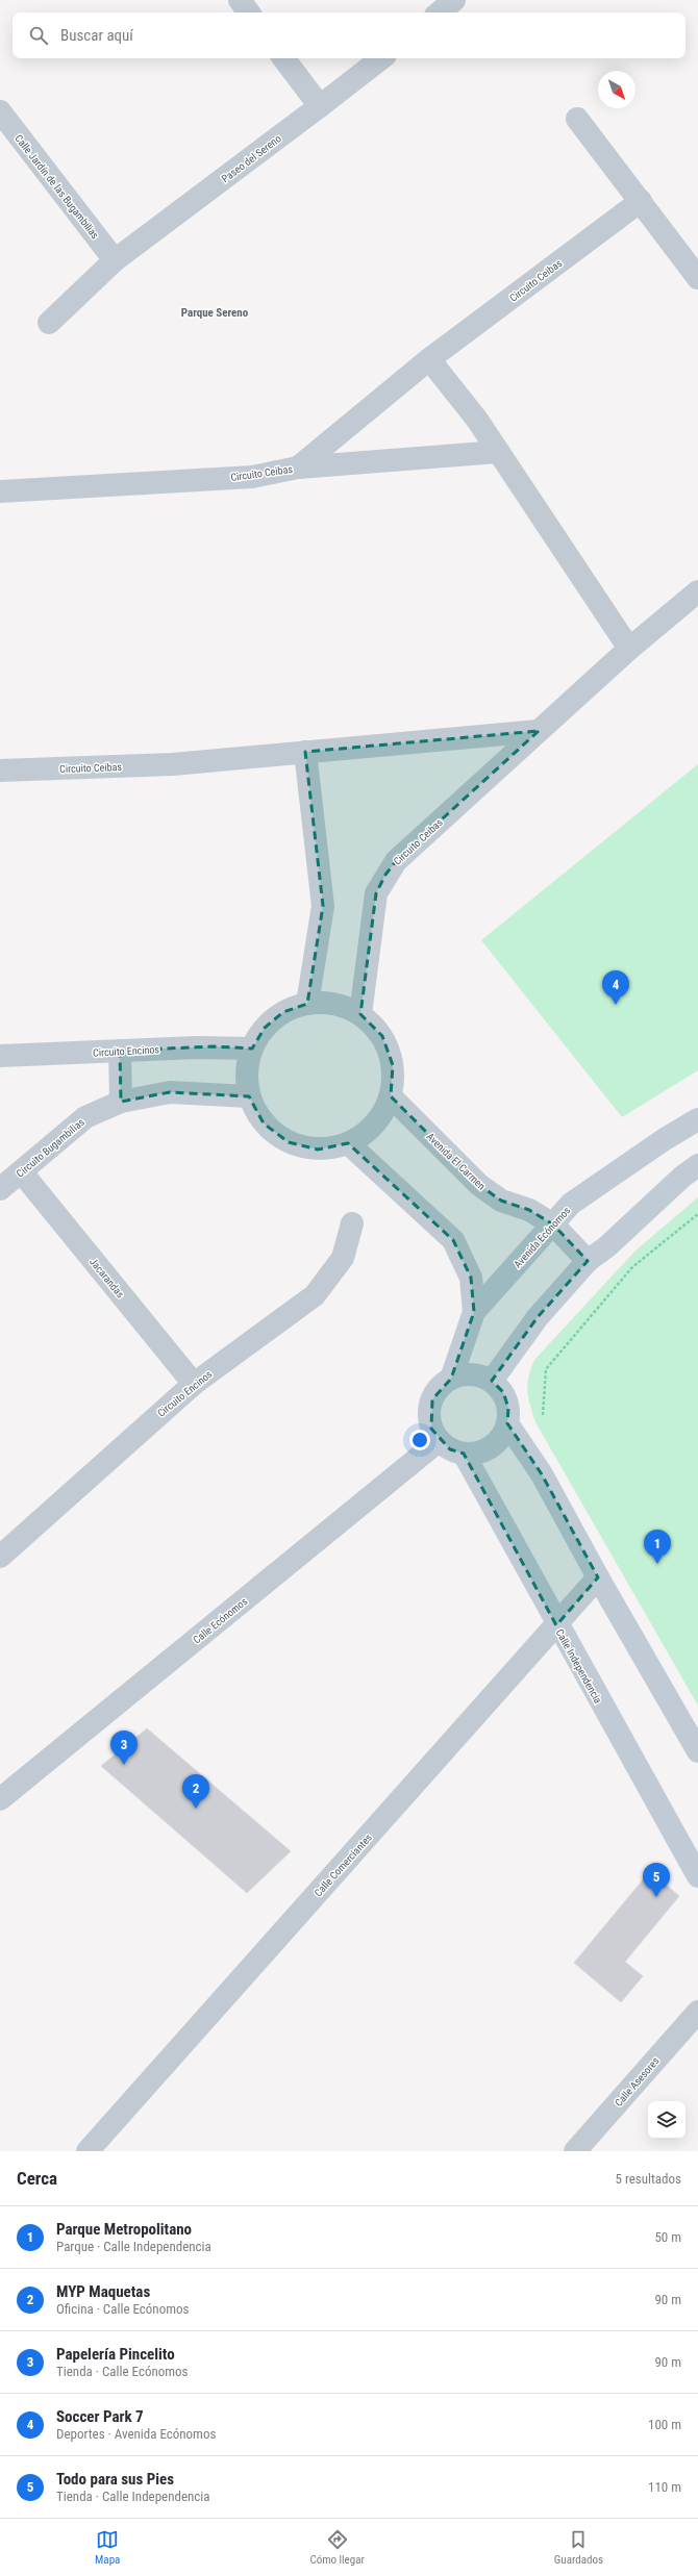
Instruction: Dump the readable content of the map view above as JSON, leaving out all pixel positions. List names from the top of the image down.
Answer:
{
  "streets": {
    "street": [
      "Paseo del Sereno",
      "Calle Jardín de las Bugambilias",
      "Circuito Ceibas",
      "Circuito Encinos",
      "Circuito Bugambilias",
      "Avenida El Carmen",
      "Avenida Ecónomos",
      "Jacarandas",
      "Calle Ecónomos",
      "Calle Independencia",
      "Calle Comerciantes",
      "Calle Asesores"
    ]
  },
  "crossings": [
    ["Paseo del Sereno", "Calle Jardín de las Bugambilias"],
    ["Circuito Ceibas", "Circuito Encinos"],
    ["Circuito Ceibas", "Circuito Bugambilias"],
    ["Circuito Ceibas", "Avenida El Carmen"],
    ["Circuito Encinos", "Circuito Bugambilias"],
    ["Circuito Encinos", "Avenida El Carmen"],
    ["Circuito Encinos", "Jacarandas"],
    ["Circuito Bugambilias", "Avenida El Carmen"],
    ["Circuito Bugambilias", "Jacarandas"],
    ["Avenida El Carmen", "Avenida Ecónomos"],
    ["Avenida Ecónomos", "Calle Ecónomos"],
    ["Avenida Ecónomos", "Calle Independencia"],
    ["Calle Ecónomos", "Calle Independencia"],
    ["Calle Independencia", "Calle Comerciantes"]
  ],
  "districts": ["Parque Sereno"],
  "north": "bottom right",
  "page": {
    "search": "Buscar aquí",
    "pins": [
      "4",
      "1",
      "3",
      "2",
      "5"
    ],
    "heading": ["Cerca", "5 resultados"],
    "list": [
      {
        "mark": "1",
        "name": "Parque Metropolitano",
        "note": "Parque · Calle Independencia",
        "value": "50 m"
      },
      {
        "mark": "2",
        "name": "MYP Maquetas",
        "note": "Oficina · Calle Ecónomos",
        "value": "90 m"
      },
      {
        "mark": "3",
        "name": "Papelería Pincelito",
        "note": "Tienda · Calle Ecónomos",
        "value": "90 m"
      },
      {
        "mark": "4",
        "name": "Soccer Park 7",
        "note": "Deportes · Avenida Ecónomos",
        "value": "100 m"
      },
      {
        "mark": "5",
        "name": "Todo para sus Pies",
        "note": "Tienda · Calle Independencia",
        "value": "110 m"
      }
    ],
    "nav": ["Mapa", "Cómo llegar", "Guardados"]
  }
}
